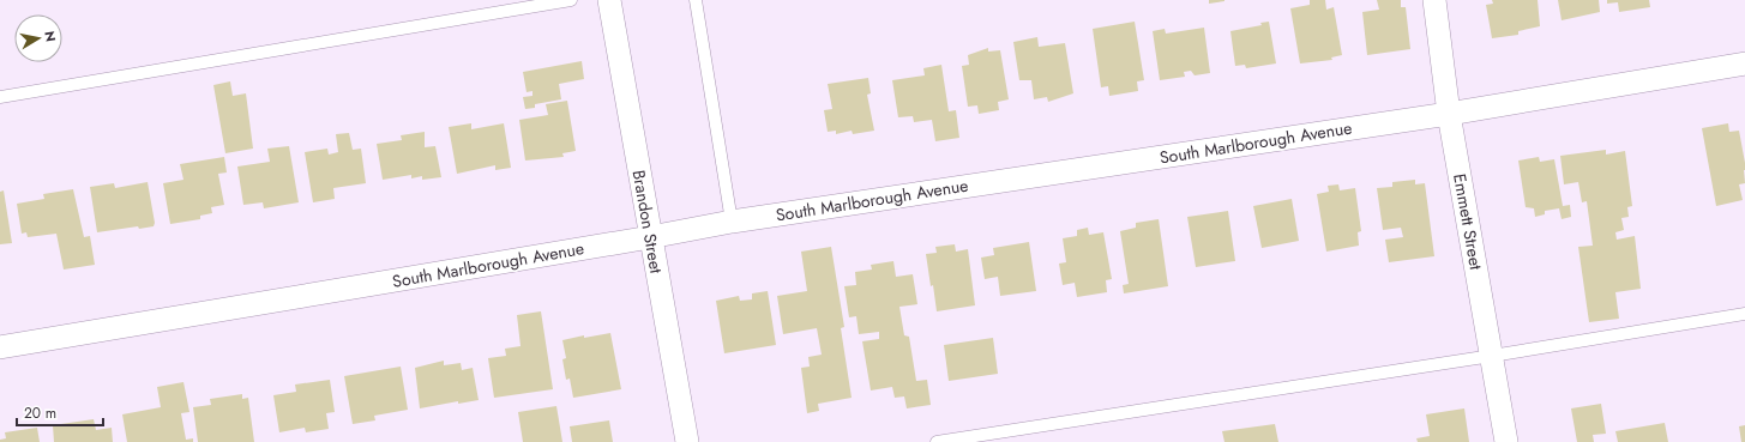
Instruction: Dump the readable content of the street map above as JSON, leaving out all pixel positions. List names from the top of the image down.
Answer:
{
  "streets": {
    "street": ["South Marlborough Avenue", "Brandon Street", "Emmett Street"]
  },
  "crossings": [
    ["South Marlborough Avenue", "Brandon Street"],
    ["South Marlborough Avenue", "Emmett Street"]
  ],
  "scale_bar": "20 m",
  "north": "right"
}
